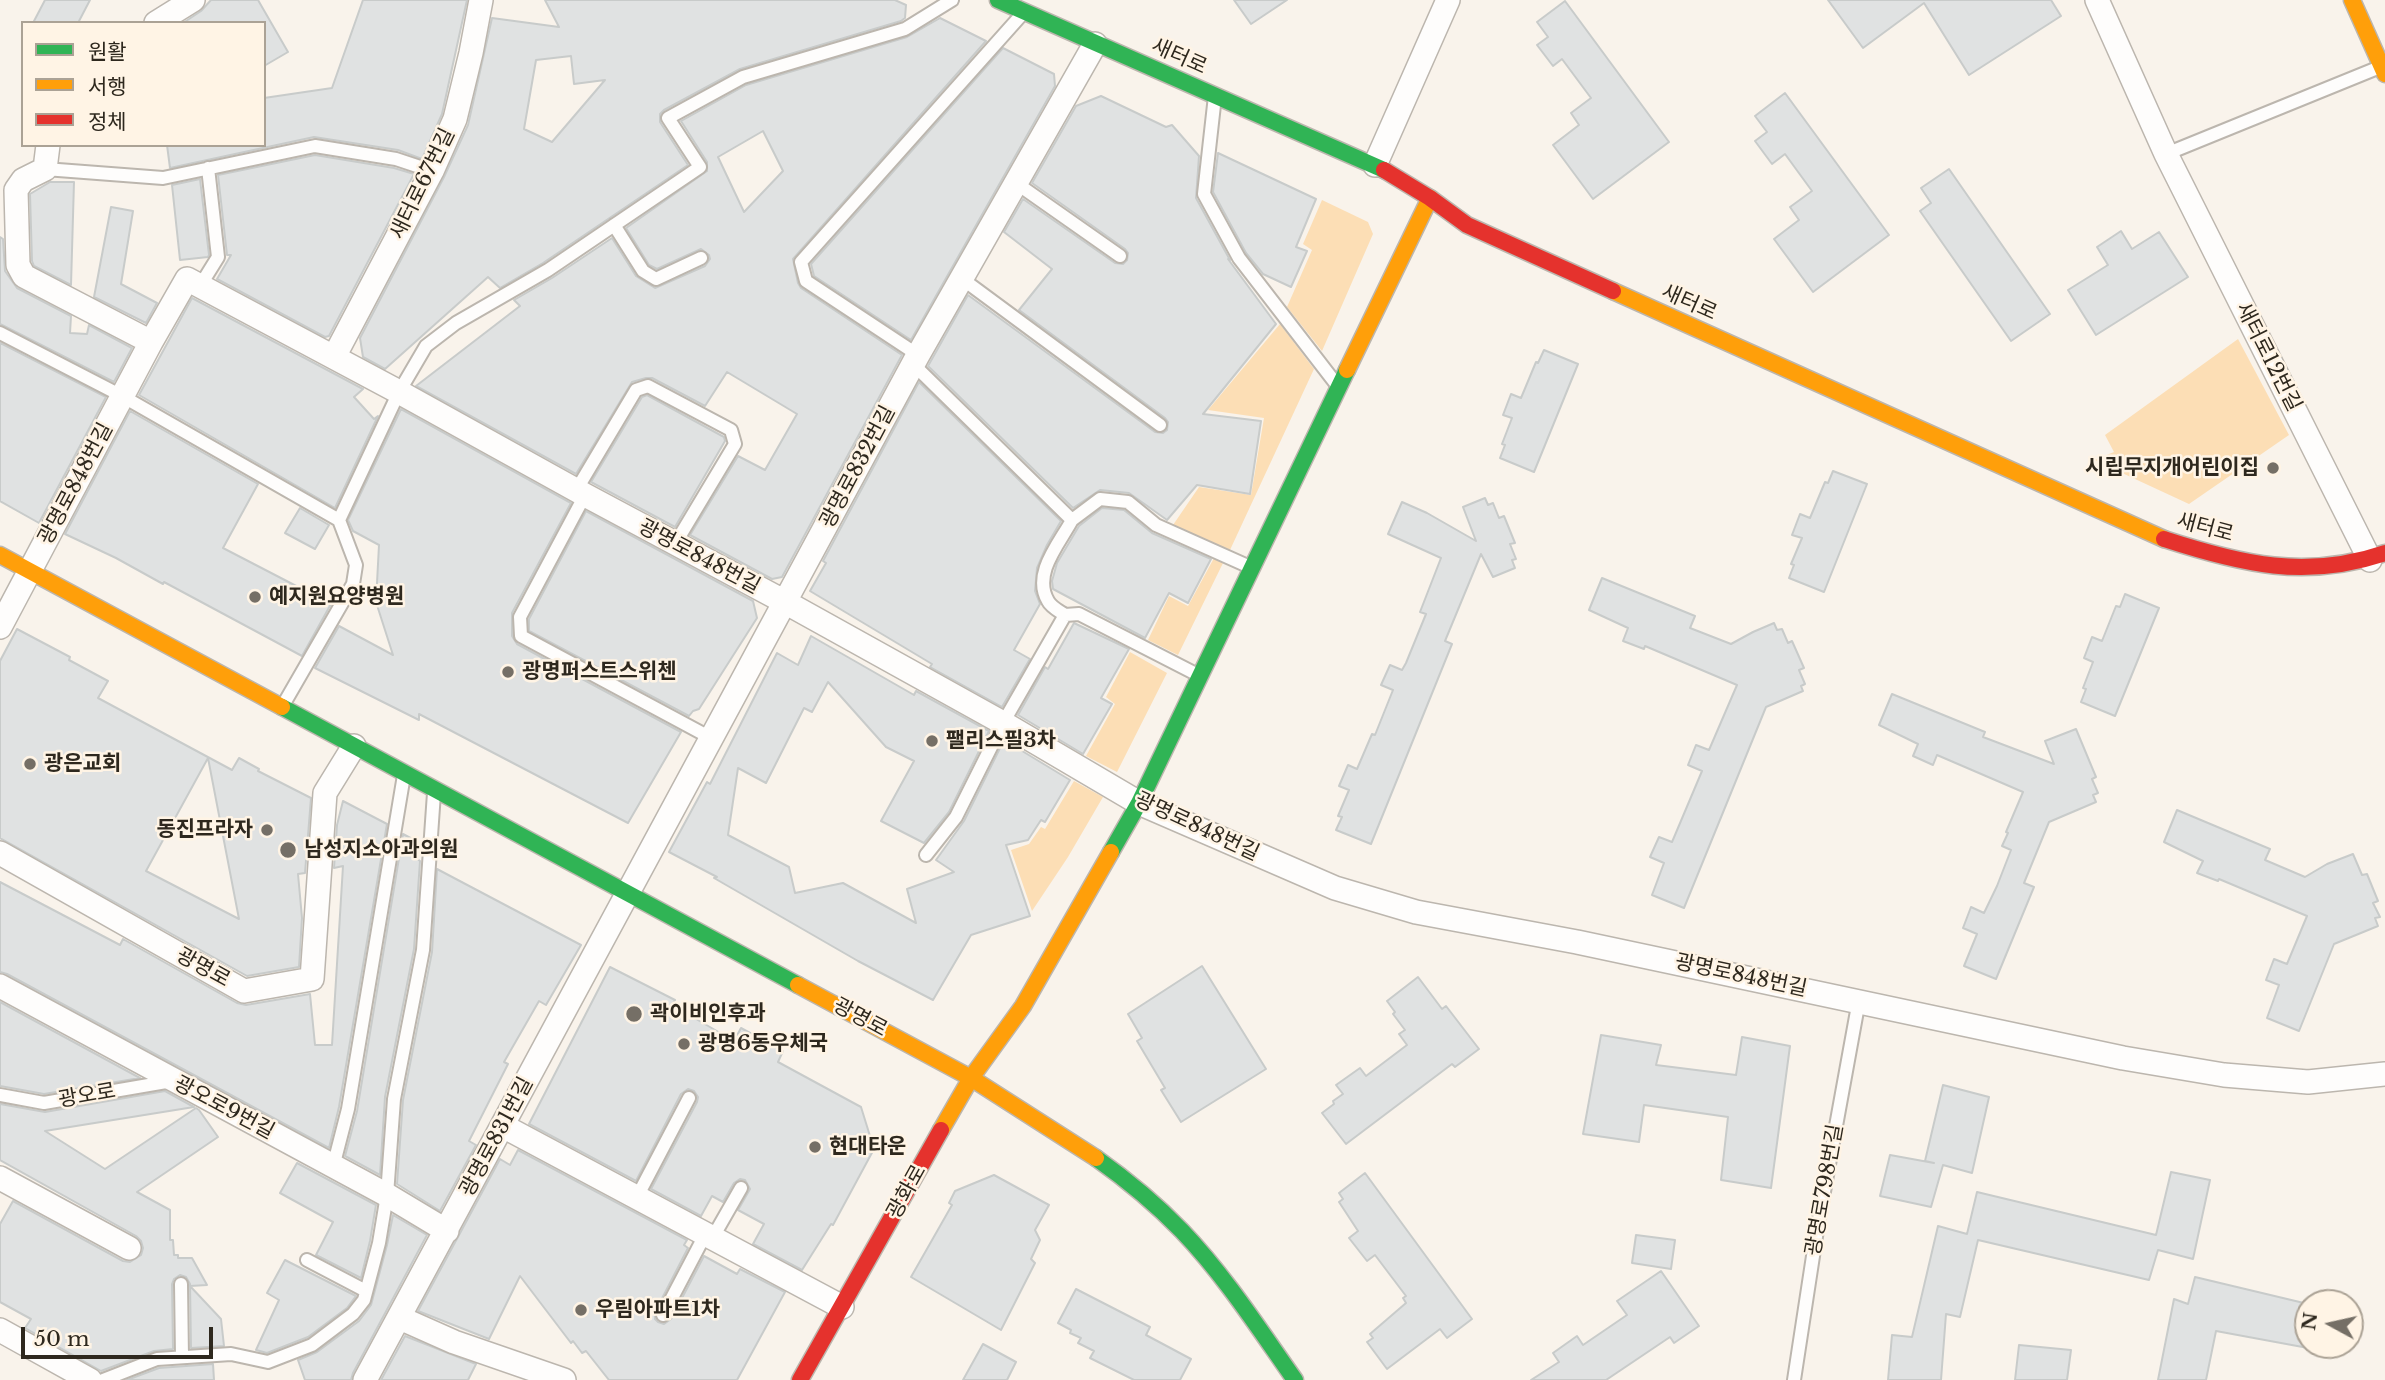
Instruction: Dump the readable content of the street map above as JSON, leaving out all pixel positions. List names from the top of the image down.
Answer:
{
  "streets": {
    "street": [
      "새터로",
      "새터로67번길",
      "새터로12번길",
      "광명로832번길",
      "광명로848번길",
      "광명로",
      "광오로9번길",
      "광명로831번길",
      "광화로"
    ],
    "lane": ["광오로", "광명로798번길"]
  },
  "crossings": [
    ["새터로", "새터로12번길"],
    ["새터로", "광명로832번길"],
    ["새터로", "광화로"],
    ["새터로67번길", "광명로848번길"],
    ["광명로832번길", "광명로848번길"],
    ["광명로832번길", "광명로"],
    ["광명로832번길", "광명로831번길"],
    ["광명로848번길", "광명로"],
    ["광명로848번길", "광명로798번길"],
    ["광명로848번길", "광화로"],
    ["광명로", "광명로831번길"],
    ["광명로", "광화로"],
    ["광오로", "광오로9번길"],
    ["광오로9번길", "광명로831번길"]
  ],
  "places": [
    "시립무지개어린이집",
    "예지원요양병원",
    "광명퍼스트스위첸",
    "팰리스필3차",
    "광은교회",
    "동진프라자",
    "남성지소아과의원",
    "곽이비인후과",
    "광명6동우체국",
    "현대타운",
    "우림아파트1차"
  ],
  "legend": ["원활", "서행", "정체"],
  "scale_bar": "50 m",
  "north": "left"
}
